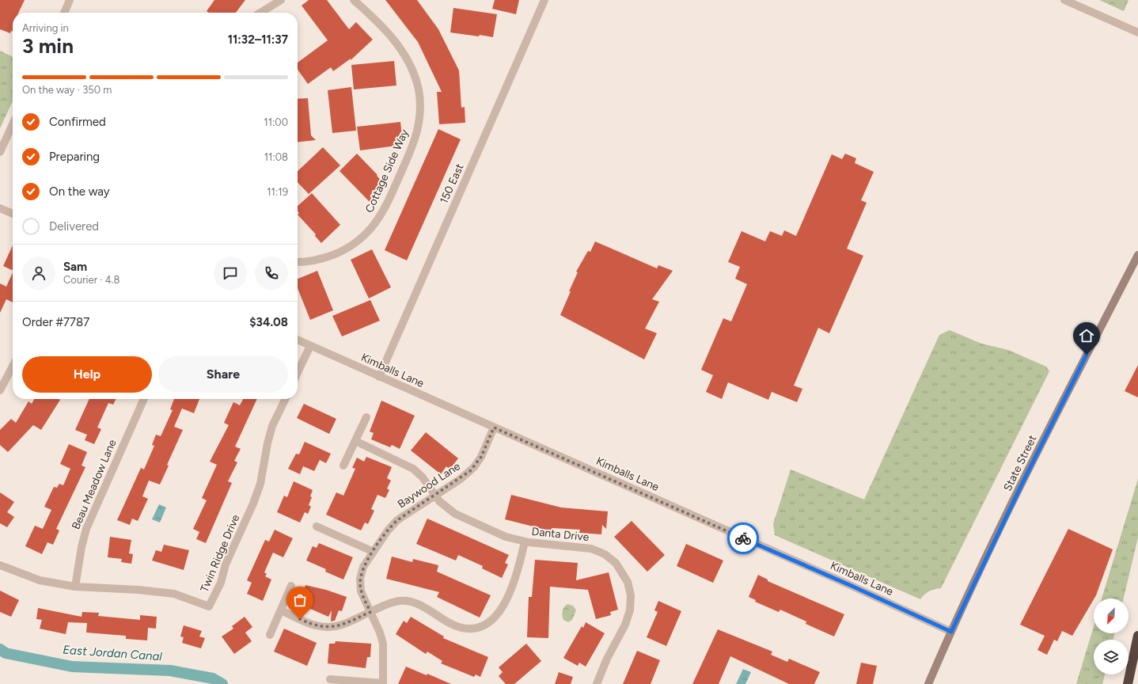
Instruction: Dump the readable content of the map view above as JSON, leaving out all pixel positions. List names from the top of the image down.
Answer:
{
  "streets": {
    "main road": ["State Street"],
    "street": [
      "Cottage Side Way",
      "150 East",
      "Kimballs Lane",
      "Beau Meadow Lane",
      "Baywood Lane",
      "Danta Drive",
      "Twin Ridge Drive"
    ]
  },
  "crossings": [
    ["150 East", "Kimballs Lane"],
    ["Kimballs Lane", "State Street"],
    ["Kimballs Lane", "Baywood Lane"],
    ["Beau Meadow Lane", "Twin Ridge Drive"],
    ["Baywood Lane", "Danta Drive"]
  ],
  "water": ["East Jordan Canal"],
  "north": "bottom left",
  "page": {
    "heading": ["3 min", "Arriving in", "11:32–11:37"],
    "panel": [
      "Sam",
      "Courier · 4.8",
      "Order #7787",
      "$34.08"
    ],
    "bar": "On the way · 350 m",
    "list": [
      ["Confirmed", "11:00"],
      ["Preparing", "11:08"],
      ["On the way", "11:19"],
      "Delivered"
    ],
    "buttons": ["Help", "Share"]
  }
}
